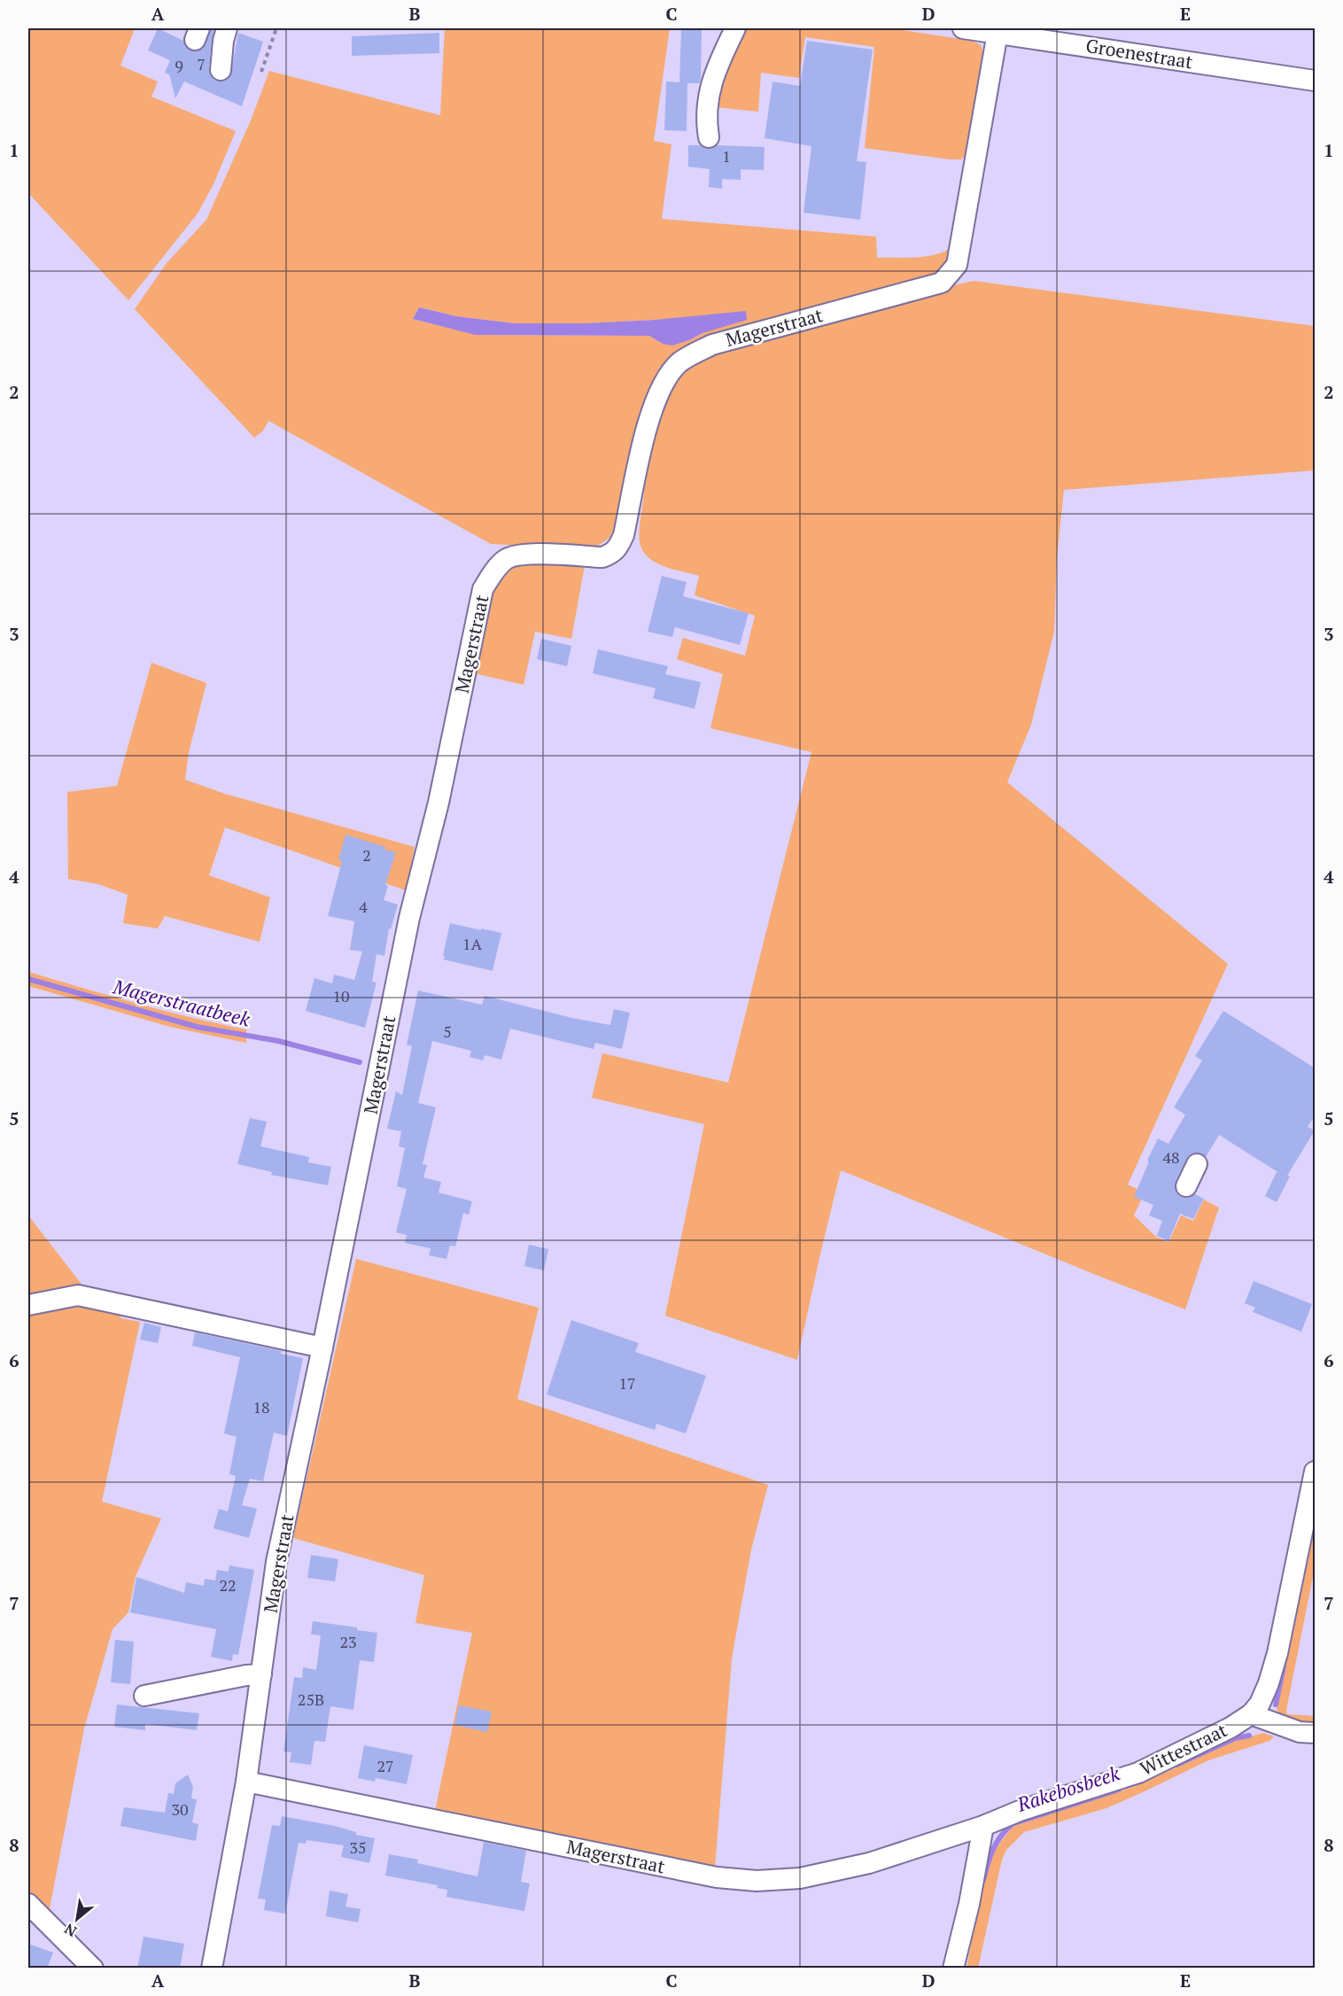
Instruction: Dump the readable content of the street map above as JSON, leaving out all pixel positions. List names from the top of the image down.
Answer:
{
  "streets": {
    "street": ["Groenestraat", "Magerstraat", "Wittestraat"]
  },
  "crossings": [
    ["Groenestraat", "Magerstraat"],
    ["Magerstraat", "Wittestraat"]
  ],
  "water": ["Magerstraatbeek", "Rakebosbeek"],
  "house_numbers": [
    "7",
    "9",
    "1",
    "2",
    "4",
    "1A",
    "10",
    "5",
    "48",
    "17",
    "18",
    "22",
    "23",
    "25B",
    "27",
    "30",
    "35"
  ],
  "north": "bottom left",
  "grid": {
    "columns": [
      "A",
      "B",
      "C",
      "D",
      "E"
    ],
    "rows": [
      "1",
      "2",
      "3",
      "4",
      "5",
      "6",
      "7",
      "8"
    ]
  }
}
